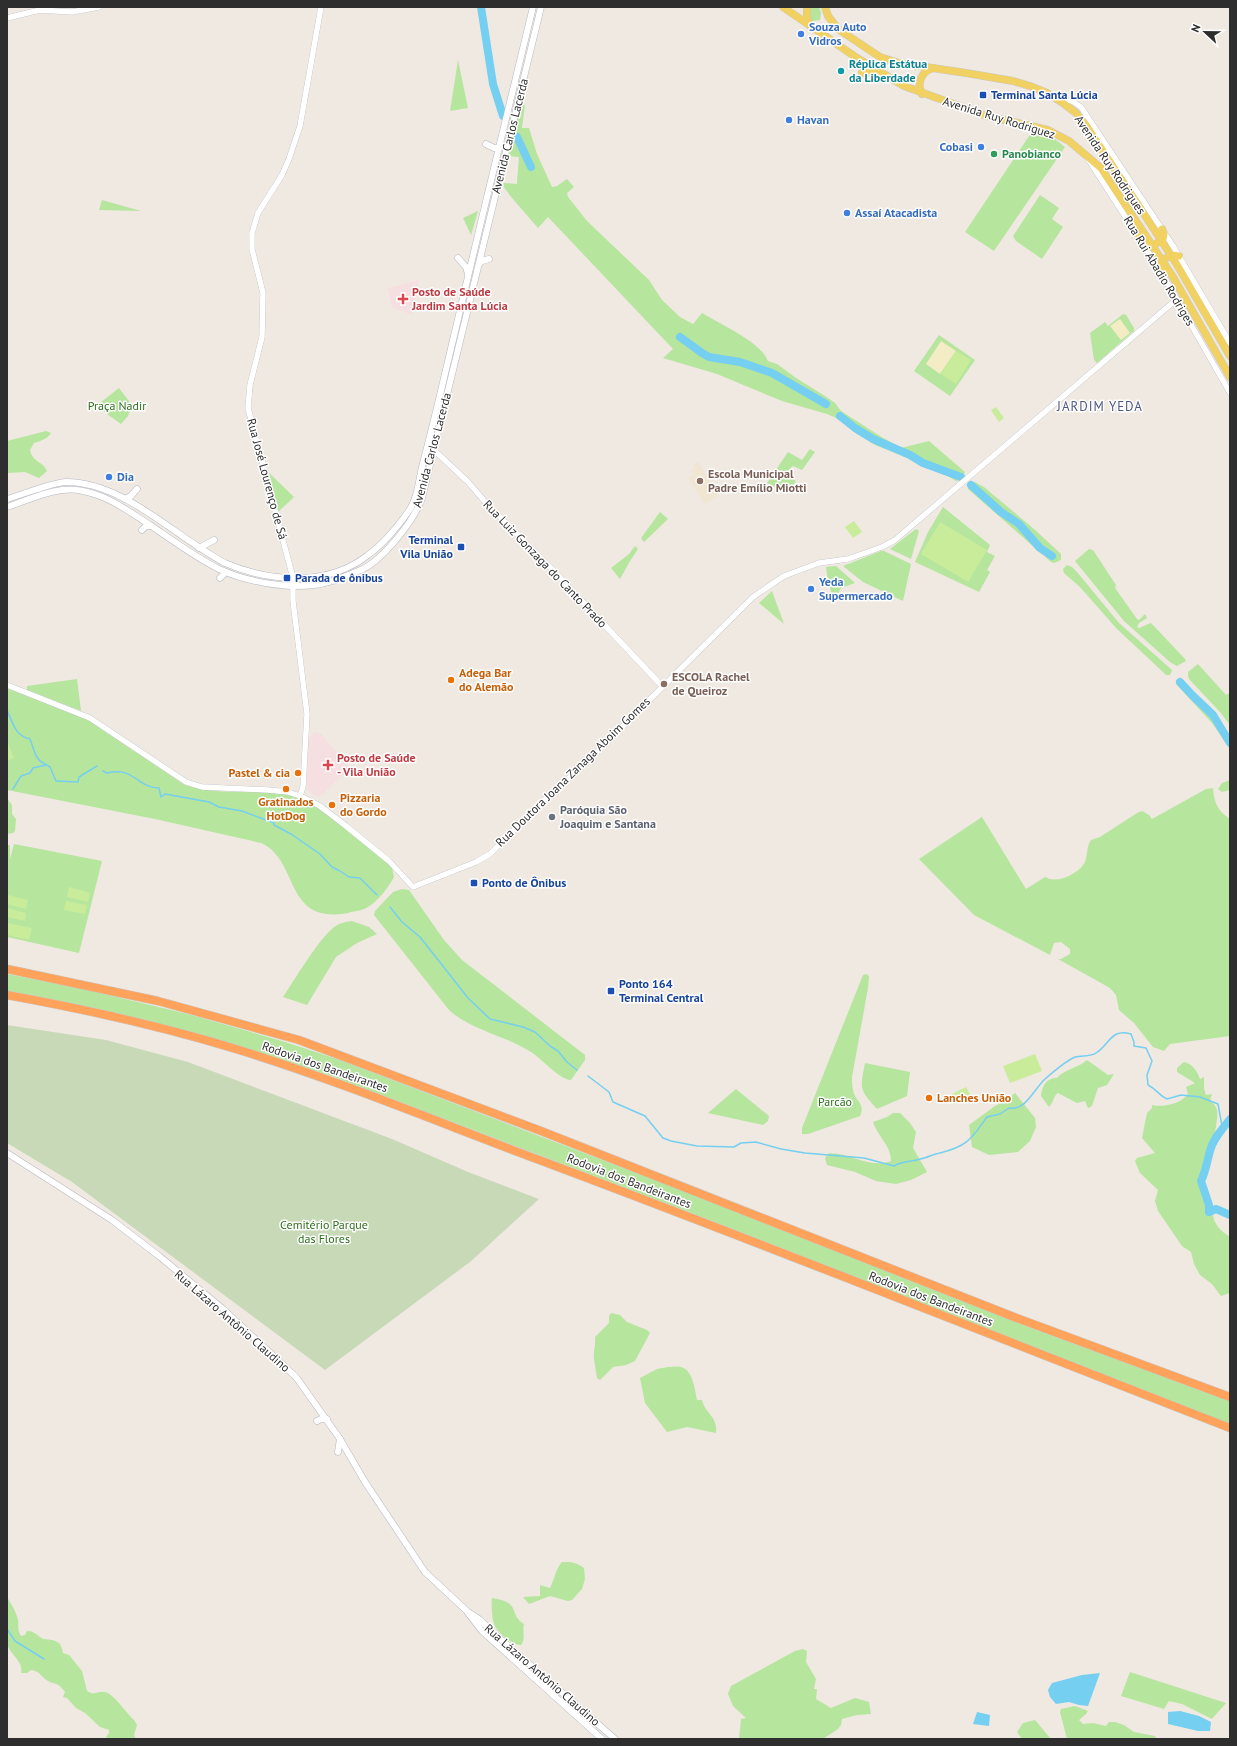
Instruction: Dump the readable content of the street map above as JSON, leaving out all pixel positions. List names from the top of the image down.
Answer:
{
  "streets": {
    "highway": ["Rodovia dos Bandeirantes"],
    "main road": [
      "Avenida Ruy Rodriguez",
      "Avenida Carlos Lacerda",
      "Avenida Ruy Rodrigues",
      "Rua Lázaro Antônio Claudino"
    ],
    "street": [
      "Rua Rui Abadio Rodriges",
      "Rua José Lourenço de Sá",
      "Rua Luiz Gonzaga do Canto Prado",
      "Rua Doutora Joana Zanaga Aboim Gomes"
    ]
  },
  "crossings": [
    ["Avenida Ruy Rodriguez", "Avenida Ruy Rodrigues"],
    ["Avenida Carlos Lacerda", "Rua José Lourenço de Sá"],
    ["Avenida Carlos Lacerda", "Rua Luiz Gonzaga do Canto Prado"],
    ["Avenida Ruy Rodrigues", "Rua Rui Abadio Rodriges"],
    ["Rua Rui Abadio Rodriges", "Rua Doutora Joana Zanaga Aboim Gomes"],
    ["Rua José Lourenço de Sá", "Rua Doutora Joana Zanaga Aboim Gomes"],
    ["Rua Luiz Gonzaga do Canto Prado", "Rua Doutora Joana Zanaga Aboim Gomes"]
  ],
  "districts": ["JARDIM YEDA"],
  "parks": ["Praça Nadir", "Parcão", "Cemitério Parque das Flores"],
  "places": {
    "other": [
      "Souza Auto Vidros",
      "Réplica Estátua da Liberdade",
      "Havan",
      "Cobasi",
      "Panobianco",
      "Assaí Atacadista",
      "Dia",
      "Escola Municipal Padre Emílio Miotti",
      "Yeda Supermercado",
      "Adega Bar do Alemão",
      "ESCOLA Rachel de Queiroz",
      "Pastel & cia",
      "Gratinados HotDog",
      "Pizzaria do Gordo",
      "Paróquia São Joaquim e Santana",
      "Lanches União"
    ],
    "transit": [
      "Terminal Santa Lúcia",
      "Terminal Vila União",
      "Parada de ônibus",
      "Ponto de Ônibus",
      "Ponto 164 Terminal Central"
    ],
    "health": ["Posto de Saúde Jardim Santa Lúcia", "Posto de Saúde - Vila União"]
  },
  "north": "left"
}
